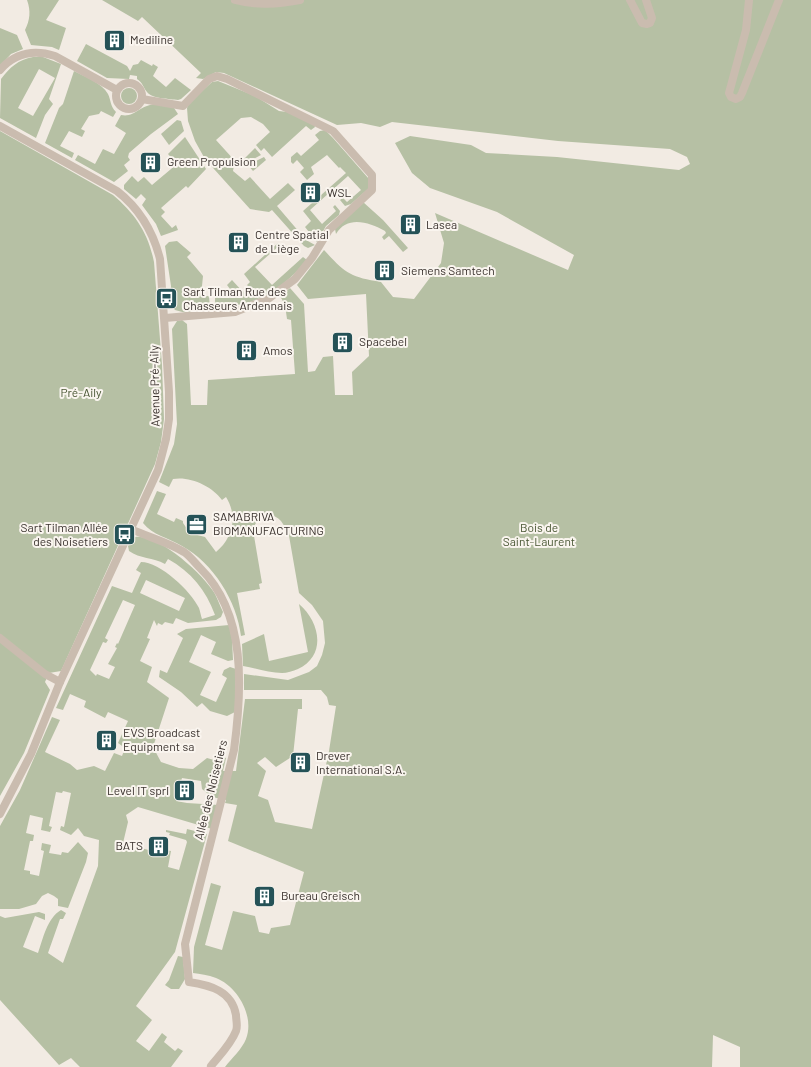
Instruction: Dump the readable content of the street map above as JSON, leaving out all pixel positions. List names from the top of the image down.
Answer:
{
  "streets": {
    "street": ["Avenue Pré-Aily", "Allée des Noisetiers"]
  },
  "crossings": [
    ["Avenue Pré-Aily", "Allée des Noisetiers"]
  ],
  "parks": ["Pré-Aily", "Bois de Saint-Laurent"],
  "places": {
    "building": [
      "Mediline",
      "Green Propulsion",
      "WSL",
      "Lasea",
      "Centre Spatial de Liège",
      "Siemens Samtech",
      "Spacebel",
      "Amos",
      "EVS Broadcast Equipment sa",
      "Drever International S.A.",
      "Level IT sprl",
      "BATS",
      "Bureau Greisch"
    ],
    "bus stop": ["Sart Tilman Rue des Chasseurs Ardennais", "Sart Tilman Allée des Noisetiers"],
    "office": ["SAMABRIVA BIOMANUFACTURING"]
  }
}
